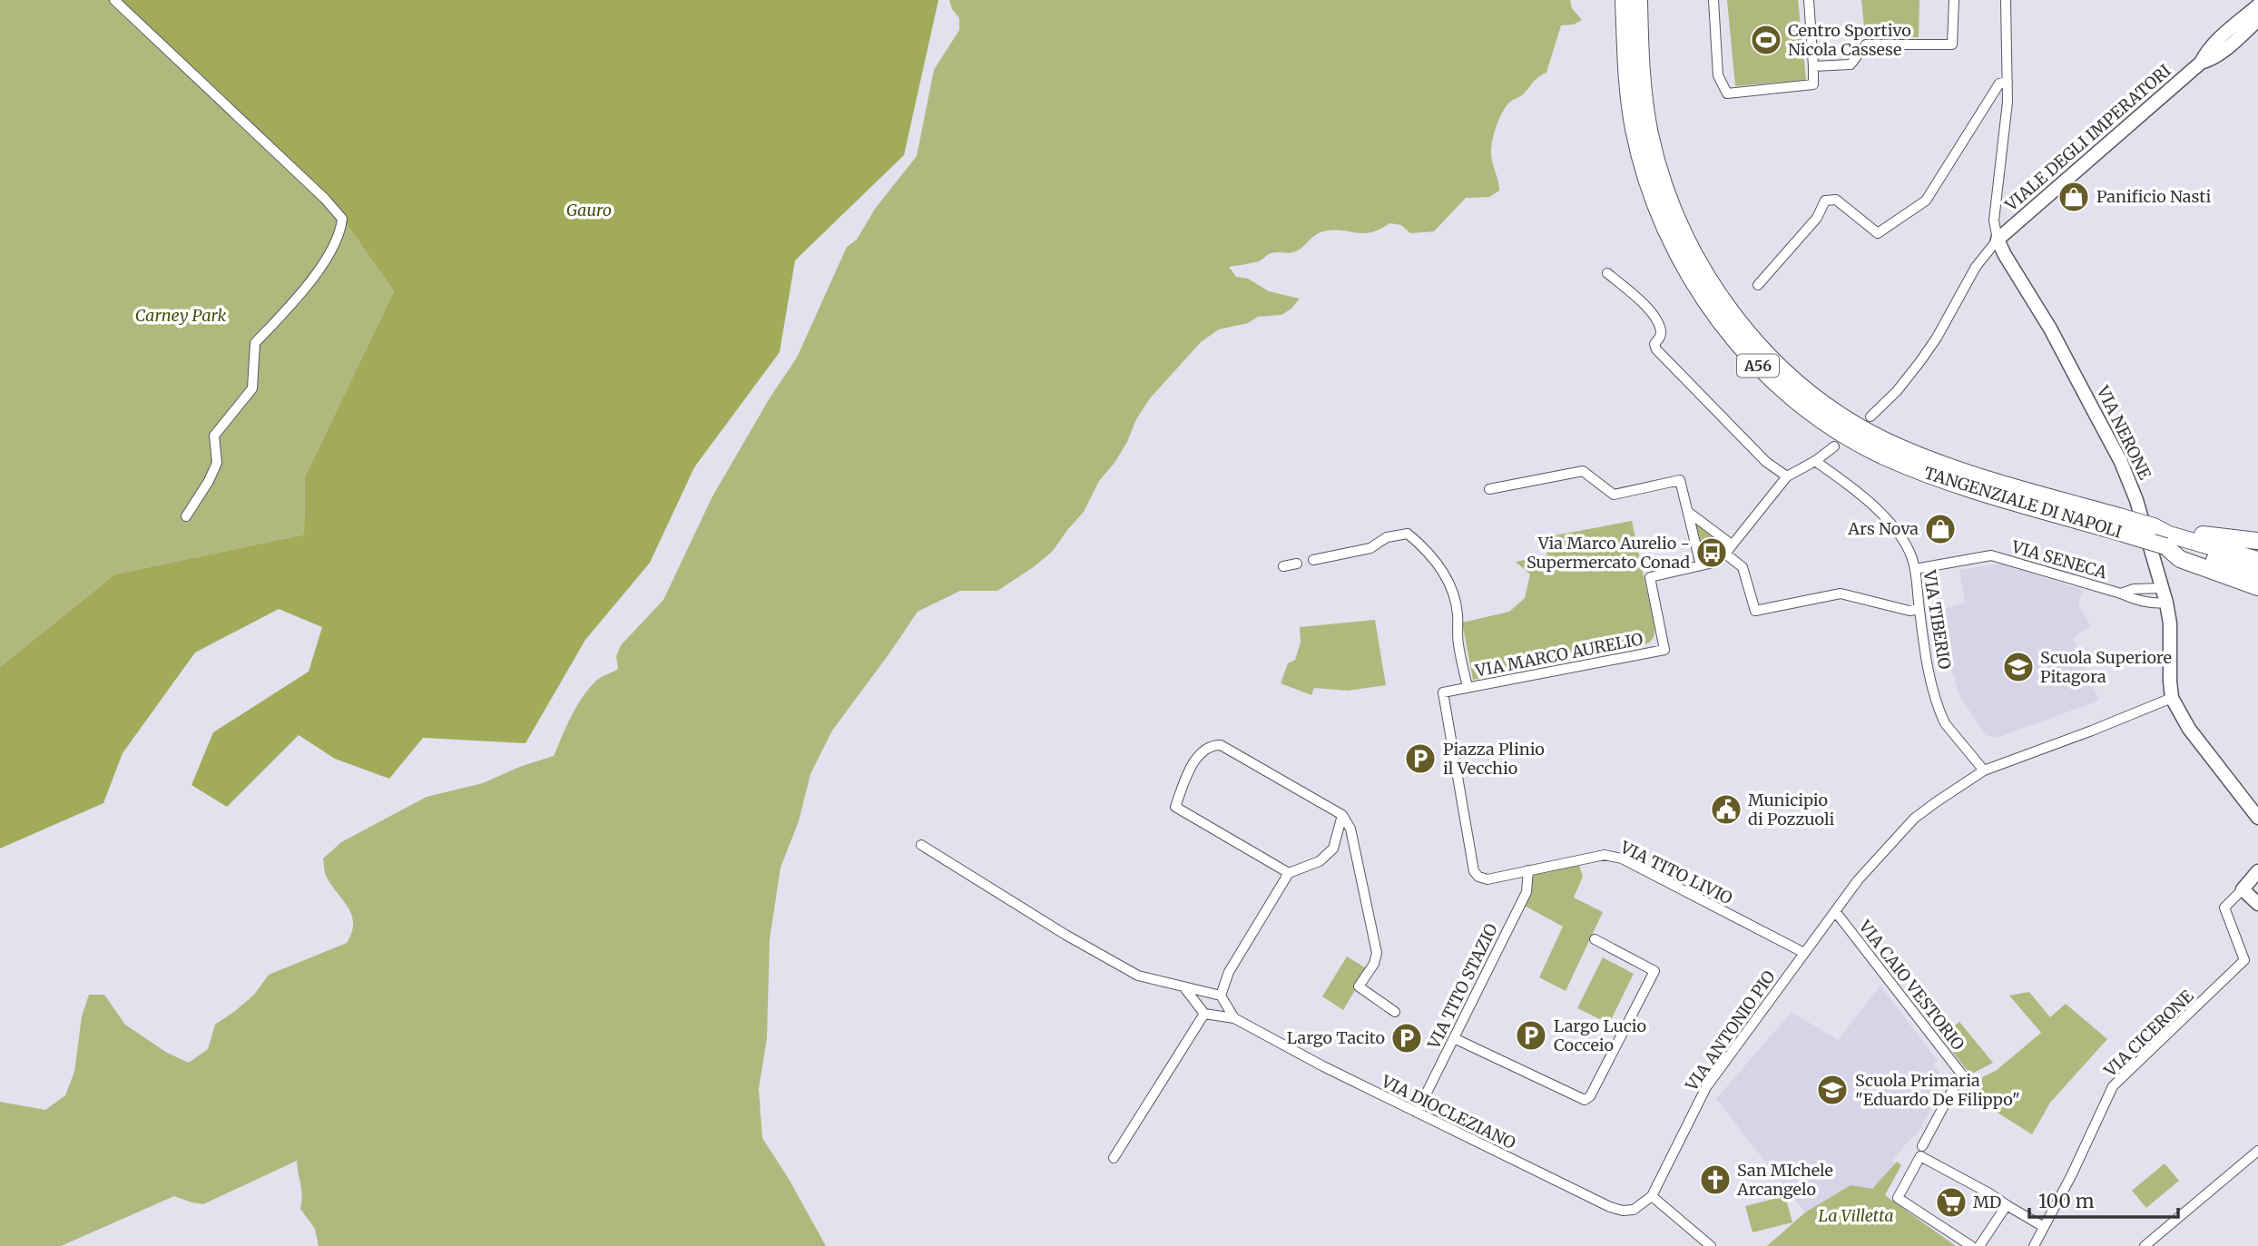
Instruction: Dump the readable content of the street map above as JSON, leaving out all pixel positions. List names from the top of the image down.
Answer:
{
  "streets": {
    "highway": ["A56", "TANGENZIALE DI NAPOLI"],
    "street": [
      "VIALE DEGLI IMPERATORI",
      "VIA NERONE",
      "VIA SENECA",
      "VIA TIBERIO",
      "VIA MARCO AURELIO",
      "VIA TITO LIVIO",
      "VIA CAIO VESTORIO",
      "VIA TITO STAZIO",
      "VIA ANTONIO PIO",
      "VIA CICERONE",
      "VIA DIOCLEZIANO"
    ]
  },
  "crossings": [
    ["VIALE DEGLI IMPERATORI", "VIA NERONE"],
    ["VIA NERONE", "VIA SENECA"],
    ["VIA NERONE", "VIA ANTONIO PIO"],
    ["VIA SENECA", "VIA TIBERIO"],
    ["VIA TIBERIO", "VIA MARCO AURELIO"],
    ["VIA TIBERIO", "VIA ANTONIO PIO"],
    ["VIA MARCO AURELIO", "VIA TITO LIVIO"],
    ["VIA TITO LIVIO", "VIA TITO STAZIO"],
    ["VIA TITO LIVIO", "VIA ANTONIO PIO"],
    ["VIA CAIO VESTORIO", "VIA ANTONIO PIO"],
    ["VIA TITO STAZIO", "VIA DIOCLEZIANO"],
    ["VIA ANTONIO PIO", "VIA DIOCLEZIANO"]
  ],
  "parks": ["Gauro", "Carney Park", "La Villetta"],
  "places": {
    "sports": ["Centro Sportivo Nicola Cassese"],
    "shop": ["Panificio Nasti", "Ars Nova"],
    "bus stop": ["Via Marco Aurelio - Supermercato Conad"],
    "school or university": ["Scuola Superiore Pitagora", "Scuola Primaria \"Eduardo De Filippo\""],
    "parking": ["Piazza Plinio il Vecchio", "Largo Lucio Cocceio", "Largo Tacito"],
    "public building": ["Municipio di Pozzuoli"],
    "church": ["San MIchele Arcangelo"],
    "supermarket": ["MD"]
  },
  "scale_bar": "100 m"
}
